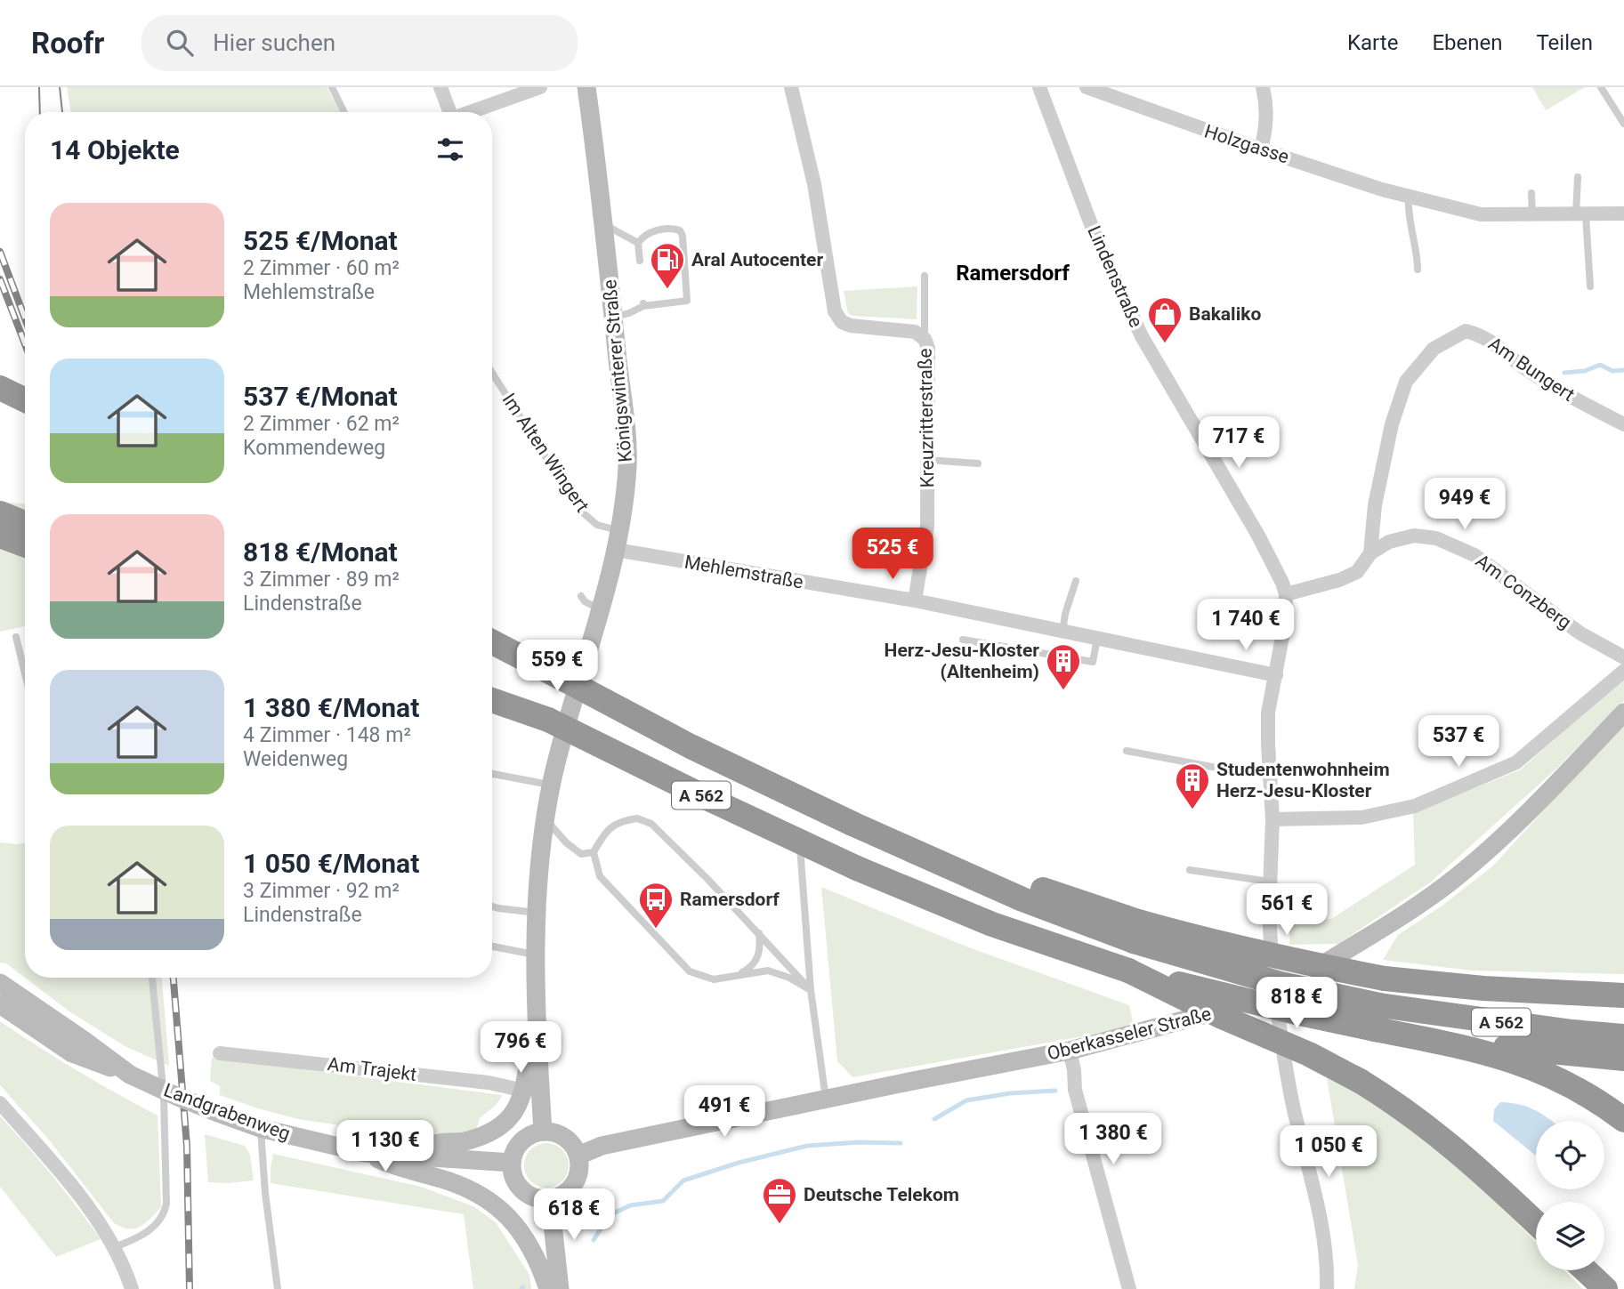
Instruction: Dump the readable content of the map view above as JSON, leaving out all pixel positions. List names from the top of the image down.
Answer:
{
  "streets": {
    "highway": ["A 562"],
    "main road": ["Königswinterer Straße", "Oberkasseler Straße", "Landgrabenweg"],
    "street": [
      "Holzgasse",
      "Lindenstraße",
      "Am Bungert",
      "Kreuzritterstraße",
      "Mehlemstraße",
      "Am Conzberg",
      "Am Trajekt"
    ],
    "lane": ["Im Alten Wingert"]
  },
  "crossings": [
    ["Lindenstraße", "Mehlemstraße"],
    ["Lindenstraße", "Am Conzberg"],
    ["Lindenstraße", "Oberkasseler Straße"],
    ["Am Bungert", "Am Conzberg"],
    ["Königswinterer Straße", "Im Alten Wingert"],
    ["Königswinterer Straße", "Mehlemstraße"],
    ["Königswinterer Straße", "Oberkasseler Straße"],
    ["Königswinterer Straße", "Landgrabenweg"],
    ["Kreuzritterstraße", "Mehlemstraße"],
    ["Oberkasseler Straße", "Landgrabenweg"]
  ],
  "districts": ["Ramersdorf"],
  "places": {
    "fuel station": ["Aral Autocenter"],
    "shop": ["Bakaliko"],
    "building": ["Herz-Jesu-Kloster (Altenheim)", "Studentenwohnheim Herz-Jesu-Kloster"],
    "bus stop": ["Ramersdorf"],
    "office": ["Deutsche Telekom"]
  },
  "page": {
    "header": "Roofr",
    "search": "Hier suchen",
    "nav": ["Karte", "Ebenen", "Teilen"],
    "heading": "14 Objekte",
    "list": [
      {
        "name": "525 €/Monat",
        "note": "2 Zimmer · 60 m² · Mehlemstraße"
      },
      {
        "name": "537 €/Monat",
        "note": "2 Zimmer · 62 m² · Kommendeweg"
      },
      {
        "name": "818 €/Monat",
        "note": "3 Zimmer · 89 m² · Lindenstraße"
      },
      {
        "name": "1 380 €/Monat",
        "note": "4 Zimmer · 148 m² · Weidenweg"
      },
      {
        "name": "1 050 €/Monat",
        "note": "3 Zimmer · 92 m² · Lindenstraße"
      }
    ],
    "price": [
      "717 €",
      "949 €",
      "525 €",
      "1 740 €",
      "559 €",
      "537 €",
      "561 €",
      "818 €",
      "796 €",
      "491 €",
      "1 380 €",
      "1 130 €",
      "1 050 €",
      "618 €"
    ]
  }
}
